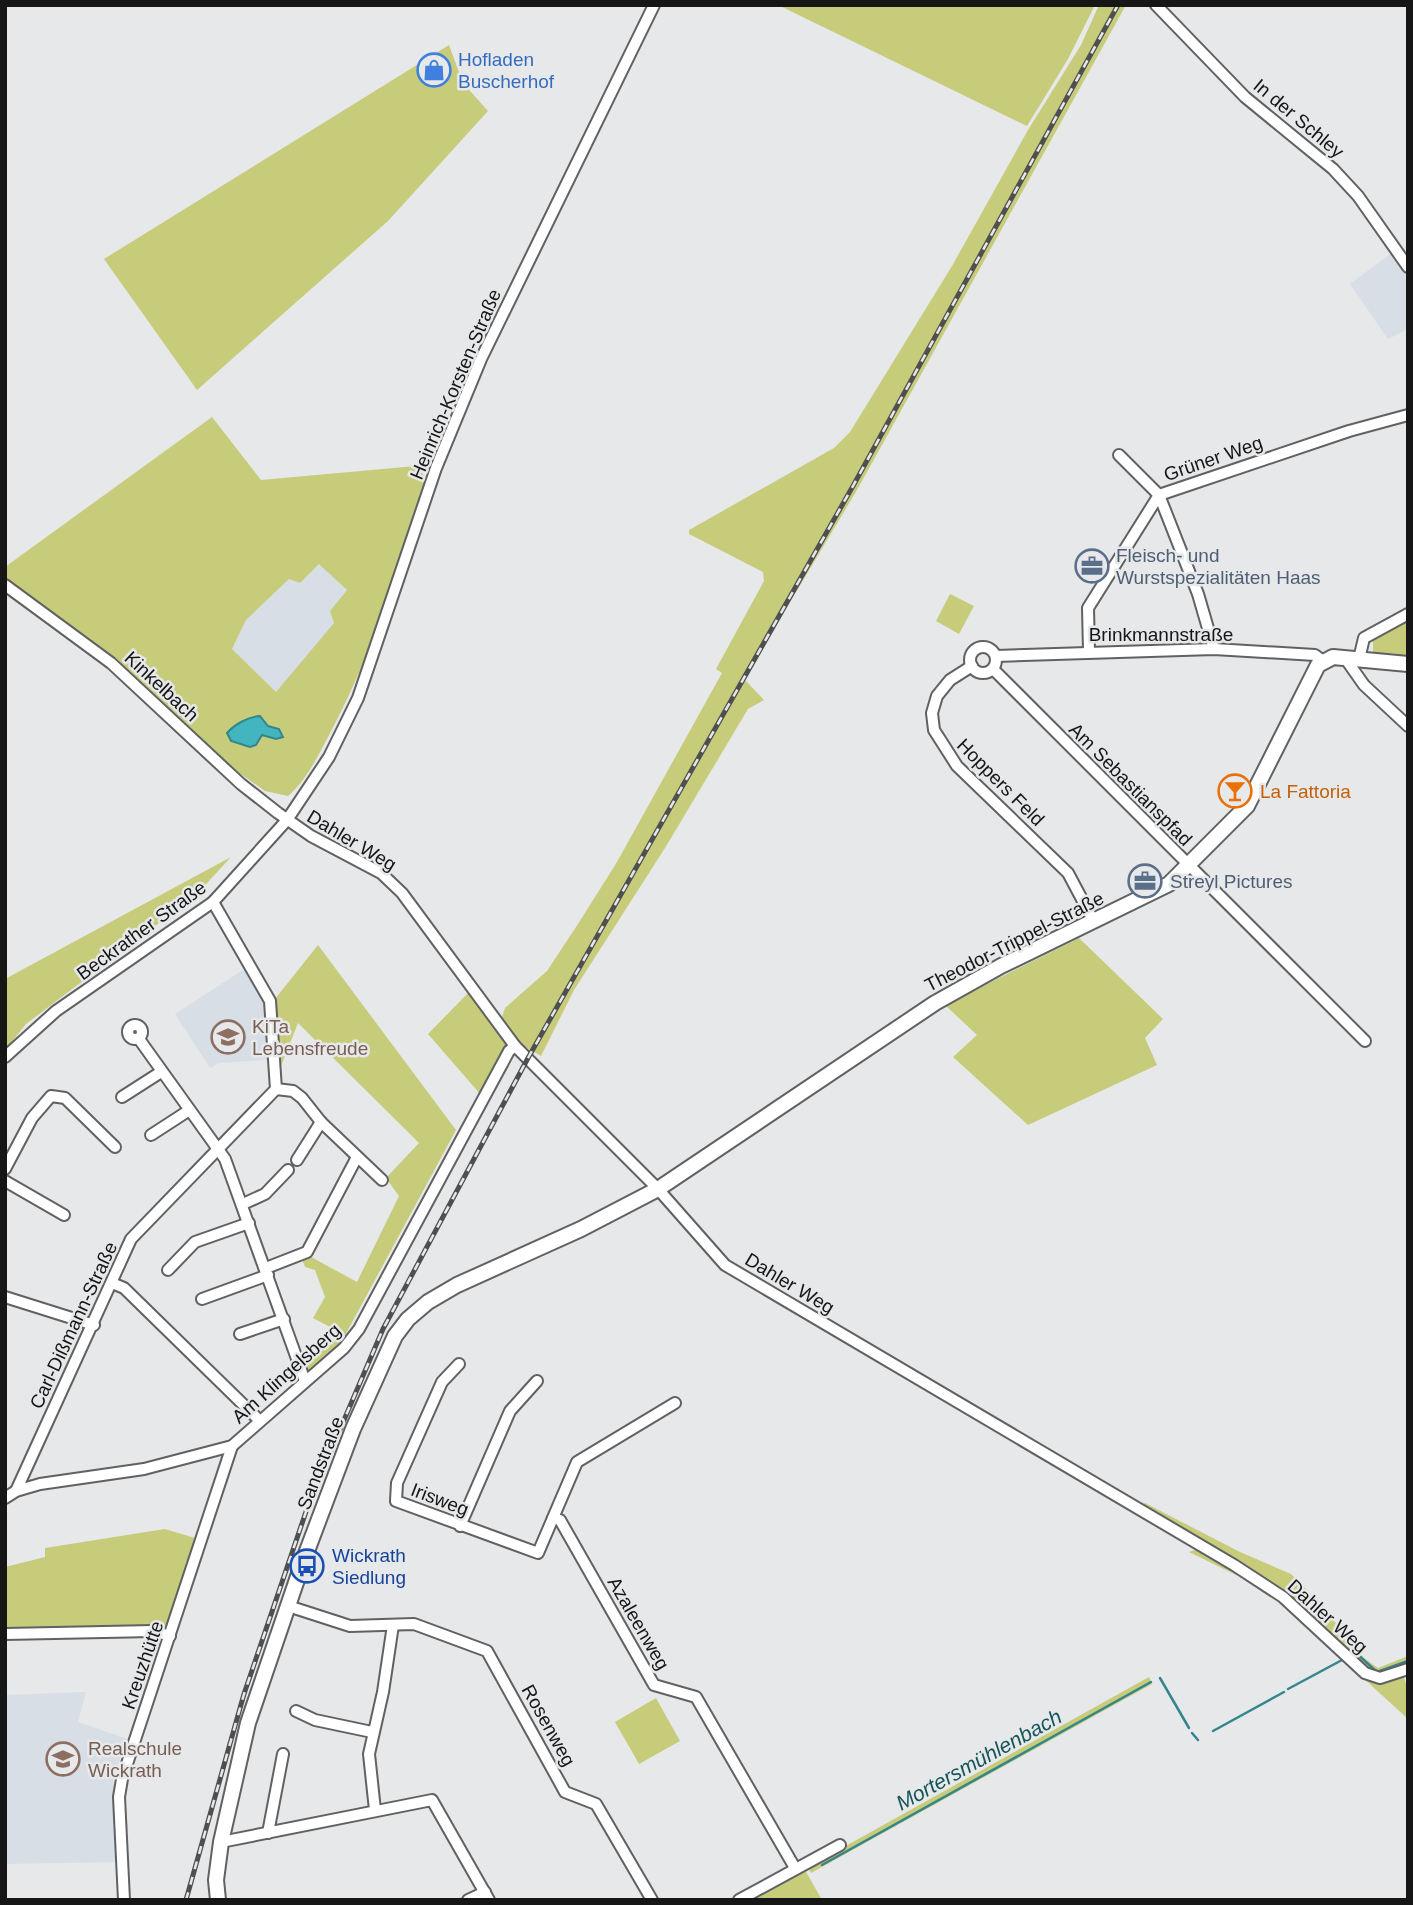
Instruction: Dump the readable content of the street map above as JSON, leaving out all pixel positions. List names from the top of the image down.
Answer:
{
  "streets": {
    "main road": ["Theodor-Trippel-Straße", "Sandstraße"],
    "street": [
      "In der Schley",
      "Heinrich-Korsten-Straße",
      "Grüner Weg",
      "Brinkmannstraße",
      "Kinkelbach",
      "Hoppers Feld",
      "Am Sebastianspfad",
      "Dahler Weg",
      "Beckrather Straße",
      "Carl-Dißmann-Straße",
      "Am Klingelsberg",
      "Irisweg",
      "Azaleenweg",
      "Kreuzhütte",
      "Rosenweg"
    ]
  },
  "crossings": [
    ["Heinrich-Korsten-Straße", "Kinkelbach"],
    ["Heinrich-Korsten-Straße", "Dahler Weg"],
    ["Heinrich-Korsten-Straße", "Beckrather Straße"],
    ["Grüner Weg", "Brinkmannstraße"],
    ["Brinkmannstraße", "Hoppers Feld"],
    ["Brinkmannstraße", "Am Sebastianspfad"],
    ["Brinkmannstraße", "Theodor-Trippel-Straße"],
    ["Kinkelbach", "Dahler Weg"],
    ["Kinkelbach", "Beckrather Straße"],
    ["Hoppers Feld", "Am Sebastianspfad"],
    ["Hoppers Feld", "Theodor-Trippel-Straße"],
    ["Am Sebastianspfad", "Theodor-Trippel-Straße"],
    ["Dahler Weg", "Beckrather Straße"],
    ["Dahler Weg", "Theodor-Trippel-Straße"],
    ["Dahler Weg", "Am Klingelsberg"],
    ["Dahler Weg", "Sandstraße"],
    ["Theodor-Trippel-Straße", "Sandstraße"],
    ["Carl-Dißmann-Straße", "Am Klingelsberg"],
    ["Am Klingelsberg", "Kreuzhütte"],
    ["Irisweg", "Azaleenweg"]
  ],
  "water": ["Mortersmühlenbach"],
  "places": {
    "shop": ["Hofladen Buscherhof"],
    "office": ["Fleisch- und Wurstspezialitäten Haas", "Streyl Pictures"],
    "bar": ["La Fattoria"],
    "school or university": ["KiTa Lebensfreude", "Realschule Wickrath"],
    "bus stop": ["Wickrath Siedlung"]
  }
}
